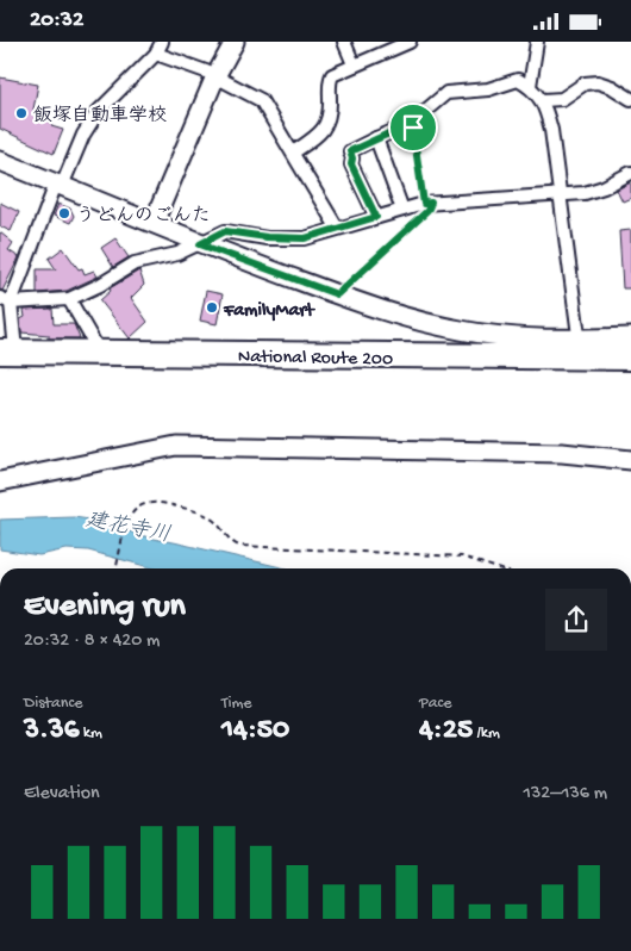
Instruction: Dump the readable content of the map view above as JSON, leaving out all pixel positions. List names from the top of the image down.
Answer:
{
  "streets": {
    "highway": ["National Route 200"]
  },
  "water": ["建花寺川"],
  "places": ["飯塚自動車学校", "うどんのごんた", "FamilyMart"],
  "page": {
    "status": "20:32",
    "heading": ["Evening run", "20:32 · 8 × 420 m"],
    "stats": [
      ["Distance", "3.36 km"],
      ["Time", "14:50"],
      ["Pace", "4:25 /km"]
    ],
    "chart": ["Elevation", "132–136 m"]
  }
}
